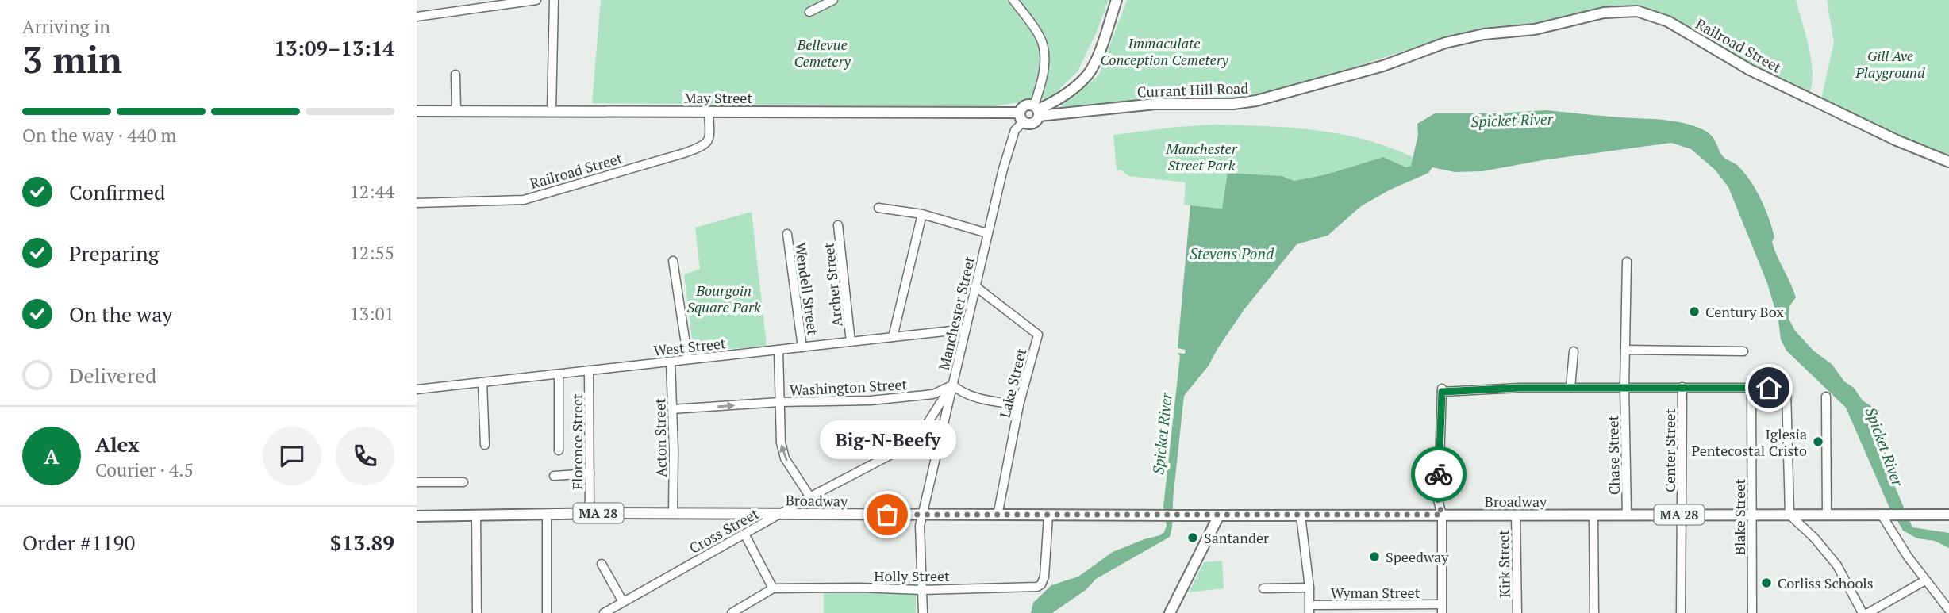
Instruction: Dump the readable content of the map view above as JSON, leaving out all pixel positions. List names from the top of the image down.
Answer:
{
  "streets": {
    "main road": [
      "Railroad Street",
      "Currant Hill Road",
      "May Street",
      "Broadway",
      "MA 28"
    ],
    "street": [
      "Archer Street",
      "Wendell Street",
      "Manchester Street",
      "West Street",
      "Lake Street",
      "Washington Street",
      "Acton Street",
      "Florence Street",
      "Center Street",
      "Chase Street",
      "Blake Street",
      "Cross Street",
      "Kirk Street",
      "Holly Street",
      "Wyman Street"
    ]
  },
  "crossings": [
    ["Railroad Street", "Currant Hill Road"],
    ["Railroad Street", "May Street"],
    ["May Street", "Manchester Street"],
    ["Archer Street", "West Street"],
    ["Wendell Street", "West Street"],
    ["Manchester Street", "West Street"],
    ["Manchester Street", "Lake Street"],
    ["Manchester Street", "Washington Street"],
    ["Manchester Street", "Broadway"],
    ["Manchester Street", "Cross Street"],
    ["Manchester Street", "Holly Street"],
    ["West Street", "Acton Street"],
    ["West Street", "Florence Street"],
    ["Lake Street", "Broadway"],
    ["Washington Street", "Acton Street"],
    ["Washington Street", "Cross Street"],
    ["Acton Street", "Broadway"],
    ["Florence Street", "Broadway"],
    ["Center Street", "Broadway"],
    ["Chase Street", "Broadway"],
    ["Broadway", "Blake Street"],
    ["Broadway", "Cross Street"],
    ["Broadway", "Kirk Street"],
    ["Broadway", "Holly Street"]
  ],
  "one_way": ["Washington Street"],
  "water": ["Spicket River", "Stevens Pond"],
  "parks": [
    "Immaculate Conception Cemetery",
    "Bellevue Cemetery",
    "Gill Ave Playground",
    "Manchester Street Park",
    "Bourgoin Square Park"
  ],
  "places": [
    "Century Box",
    "Iglesia Pentecostal Cristo",
    "Big-N-Beefy",
    "Santander",
    "Speedway",
    "Corliss Schools"
  ],
  "page": {
    "heading": ["3 min", "Arriving in", "13:09–13:14"],
    "panel": [
      "Alex",
      "Courier · 4.5",
      "Order #1190",
      "$13.89"
    ],
    "bar": "On the way · 440 m",
    "list": [
      ["Confirmed", "12:44"],
      ["Preparing", "12:55"],
      ["On the way", "13:01"],
      "Delivered"
    ],
    "bubble": "Big-N-Beefy",
    "round": "A"
  }
}
